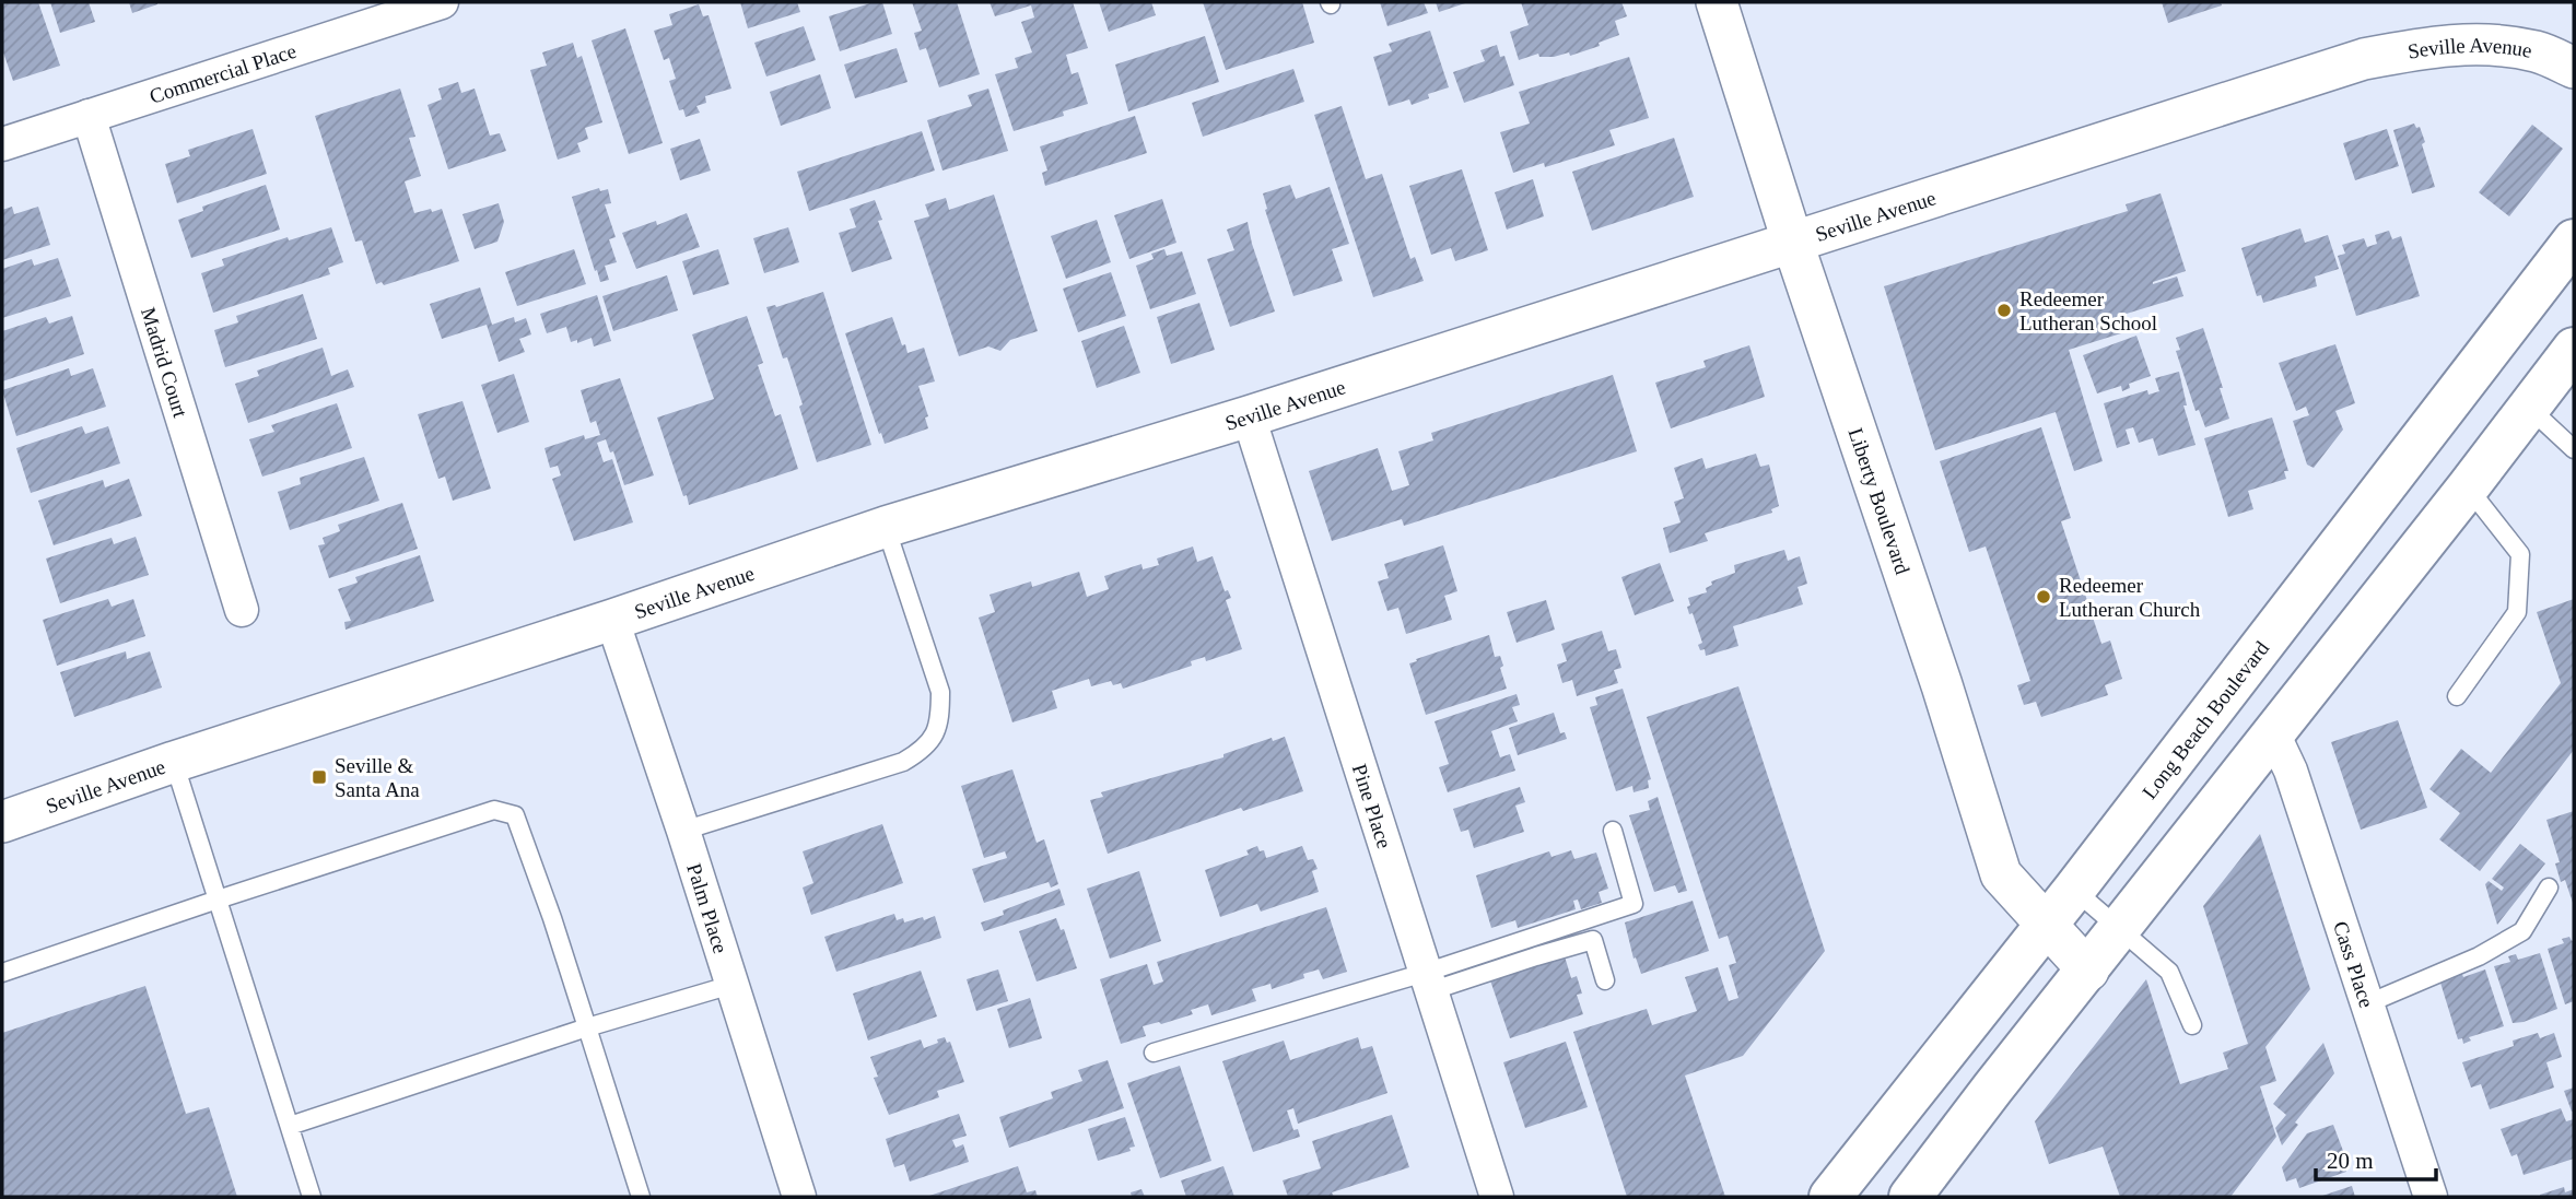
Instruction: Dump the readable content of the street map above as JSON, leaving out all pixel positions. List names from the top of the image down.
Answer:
{
  "streets": {
    "main road": ["Long Beach Boulevard"],
    "street": [
      "Seville Avenue",
      "Commercial Place",
      "Madrid Court",
      "Liberty Boulevard",
      "Pine Place",
      "Palm Place",
      "Cass Place"
    ]
  },
  "crossings": [
    ["Seville Avenue", "Liberty Boulevard"],
    ["Seville Avenue", "Pine Place"],
    ["Seville Avenue", "Palm Place"],
    ["Commercial Place", "Madrid Court"],
    ["Liberty Boulevard", "Long Beach Boulevard"]
  ],
  "places": {
    "other": ["Redeemer Lutheran School", "Redeemer Lutheran Church"],
    "transit": ["Seville & Santa Ana"]
  },
  "scale_bar": "20 m"
}
